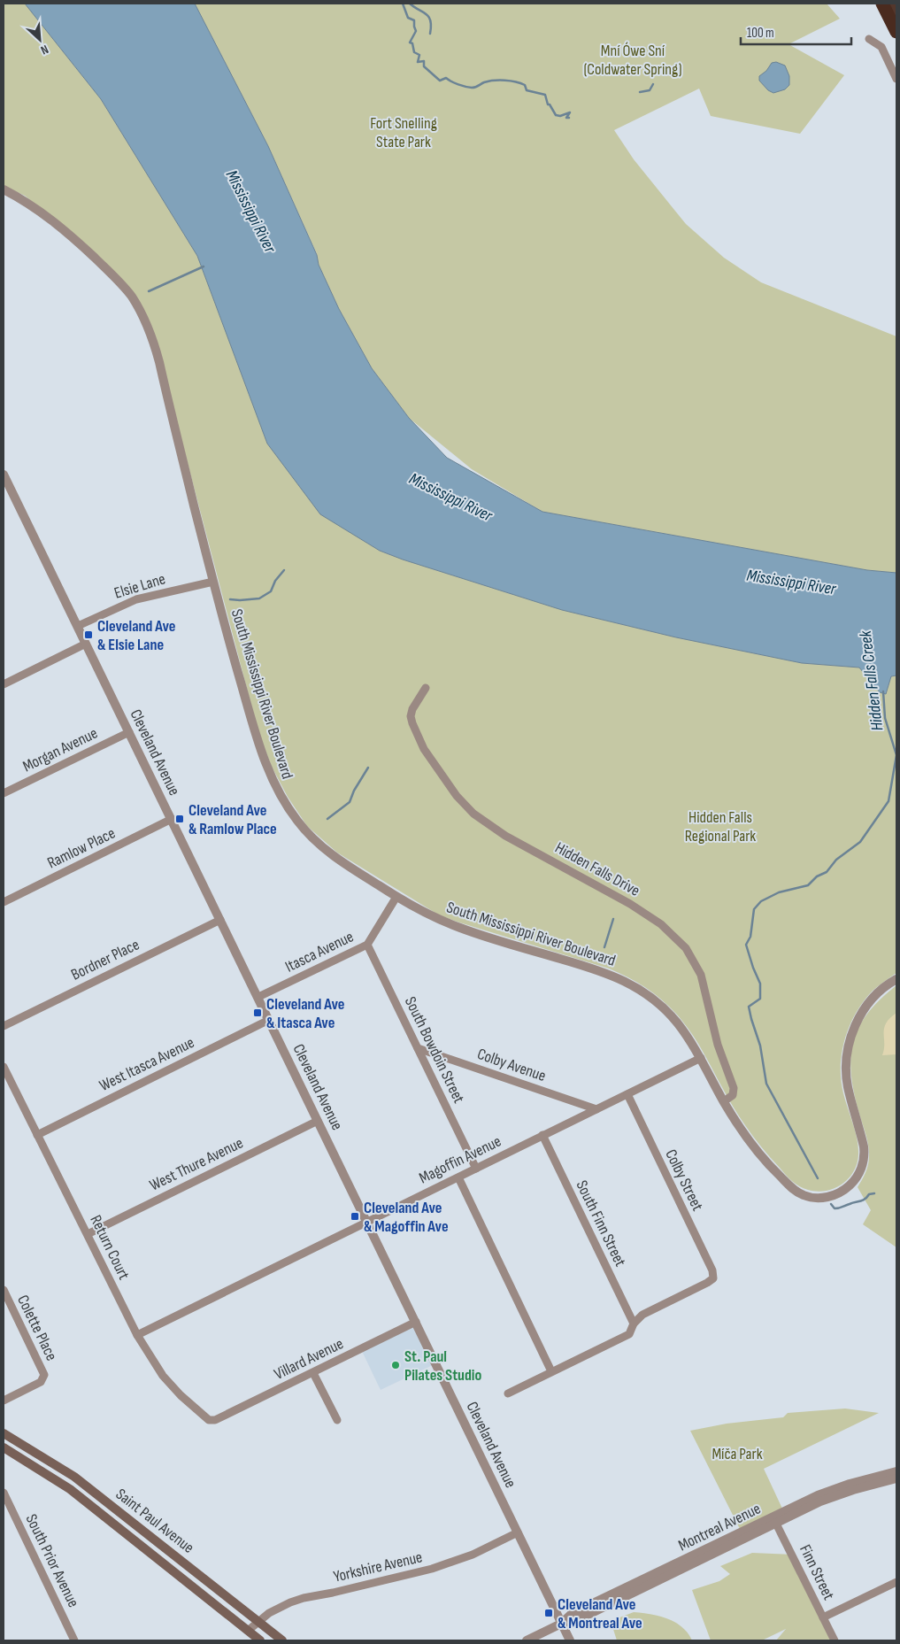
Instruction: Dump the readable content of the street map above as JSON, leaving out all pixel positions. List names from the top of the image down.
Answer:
{
  "streets": {
    "main road": ["Saint Paul Avenue"],
    "street": [
      "Elsie Lane",
      "South Mississippi River Boulevard",
      "Morgan Avenue",
      "Cleveland Avenue",
      "Ramlow Place",
      "Hidden Falls Drive",
      "Itasca Avenue",
      "Bordner Place",
      "South Bowdoin Street",
      "West Itasca Avenue",
      "Colby Avenue",
      "Magoffin Avenue",
      "West Thure Avenue",
      "Colby Street",
      "South Finn Street",
      "Return Court",
      "Colette Place",
      "Villard Avenue",
      "Montreal Avenue",
      "South Prior Avenue",
      "Yorkshire Avenue",
      "Finn Street"
    ]
  },
  "crossings": [
    ["Elsie Lane", "South Mississippi River Boulevard"],
    ["Elsie Lane", "Cleveland Avenue"],
    ["South Mississippi River Boulevard", "Hidden Falls Drive"],
    ["South Mississippi River Boulevard", "Itasca Avenue"],
    ["South Mississippi River Boulevard", "Magoffin Avenue"],
    ["Morgan Avenue", "Cleveland Avenue"],
    ["Cleveland Avenue", "Ramlow Place"],
    ["Cleveland Avenue", "Itasca Avenue"],
    ["Cleveland Avenue", "Bordner Place"],
    ["Cleveland Avenue", "West Itasca Avenue"],
    ["Cleveland Avenue", "Magoffin Avenue"],
    ["Cleveland Avenue", "West Thure Avenue"],
    ["Cleveland Avenue", "Villard Avenue"],
    ["Cleveland Avenue", "Montreal Avenue"],
    ["Cleveland Avenue", "Yorkshire Avenue"],
    ["Itasca Avenue", "South Bowdoin Street"],
    ["South Bowdoin Street", "Colby Avenue"],
    ["South Bowdoin Street", "Magoffin Avenue"],
    ["West Itasca Avenue", "Return Court"],
    ["Colby Avenue", "Magoffin Avenue"],
    ["Magoffin Avenue", "Colby Street"],
    ["Magoffin Avenue", "South Finn Street"],
    ["Magoffin Avenue", "Return Court"],
    ["West Thure Avenue", "Return Court"],
    ["Colby Street", "South Finn Street"],
    ["Return Court", "Villard Avenue"],
    ["Saint Paul Avenue", "Yorkshire Avenue"],
    ["Montreal Avenue", "Finn Street"]
  ],
  "water": ["Mississippi River", "Hidden Falls Creek"],
  "parks": [
    "Mní Ówe Sní (Coldwater Spring)",
    "Fort Snelling State Park",
    "Hidden Falls Regional Park",
    "Míča Park"
  ],
  "places": {
    "transit": [
      "Cleveland Ave & Elsie Lane",
      "Cleveland Ave & Ramlow Place",
      "Cleveland Ave & Itasca Ave",
      "Cleveland Ave & Magoffin Ave",
      "Cleveland Ave & Montreal Ave"
    ],
    "other": ["St. Paul Pilates Studio"]
  },
  "scale_bar": "100 m",
  "north": "bottom right"
}
